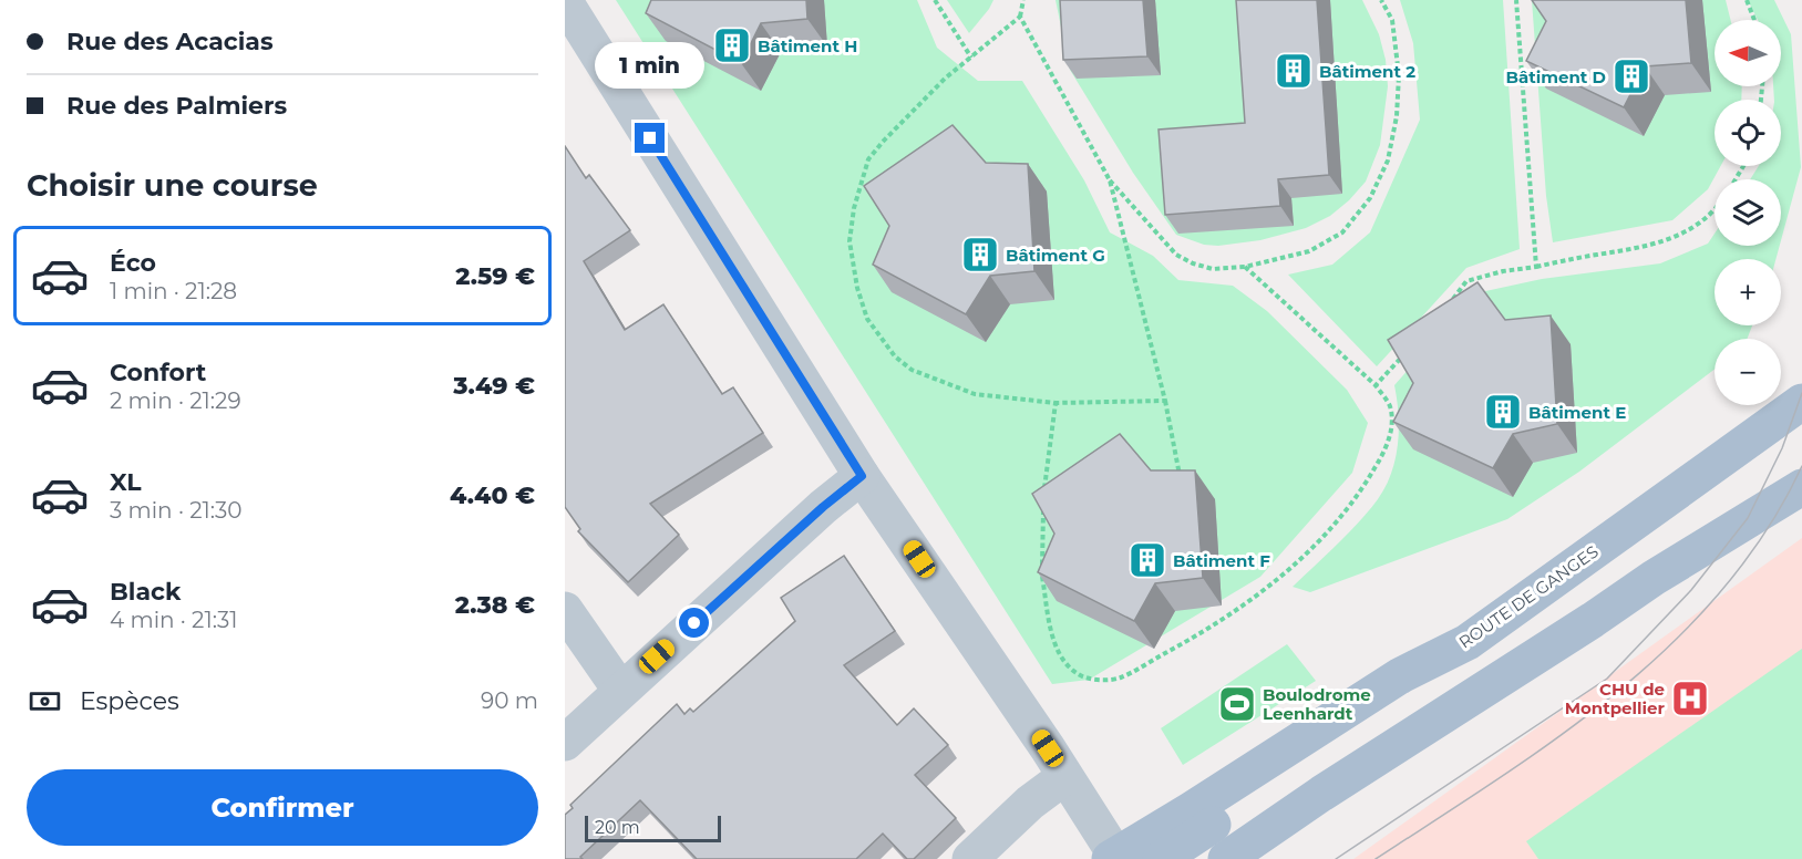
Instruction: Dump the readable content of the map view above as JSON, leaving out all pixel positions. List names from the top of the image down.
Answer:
{
  "streets": {
    "main road": ["ROUTE DE GANGES"]
  },
  "places": {
    "building": [
      "Bâtiment H",
      "Bâtiment 2",
      "Bâtiment D",
      "Bâtiment G",
      "Bâtiment E",
      "Bâtiment F"
    ],
    "hospital": ["CHU de Montpellier"],
    "sports": ["Boulodrome Leenhardt"]
  },
  "scale_bar": "20 m",
  "north": "left",
  "page": {
    "banner": ["Rue des Acacias", "Rue des Palmiers"],
    "map_buttons": ["+", "−"],
    "bubble": "1 min",
    "heading": "Choisir une course",
    "list": [
      {
        "name": "Éco",
        "note": "1 min · 21:28",
        "value": "2.59 €"
      },
      {
        "name": "Confort",
        "note": "2 min · 21:29",
        "value": "3.49 €"
      },
      {
        "name": "XL",
        "note": "3 min · 21:30",
        "value": "4.40 €"
      },
      {
        "name": "Black",
        "note": "4 min · 21:31",
        "value": "2.38 €"
      }
    ],
    "pay": ["Espèces", "90 m"],
    "buttons": "Confirmer",
    "scale": "20 m"
  }
}
